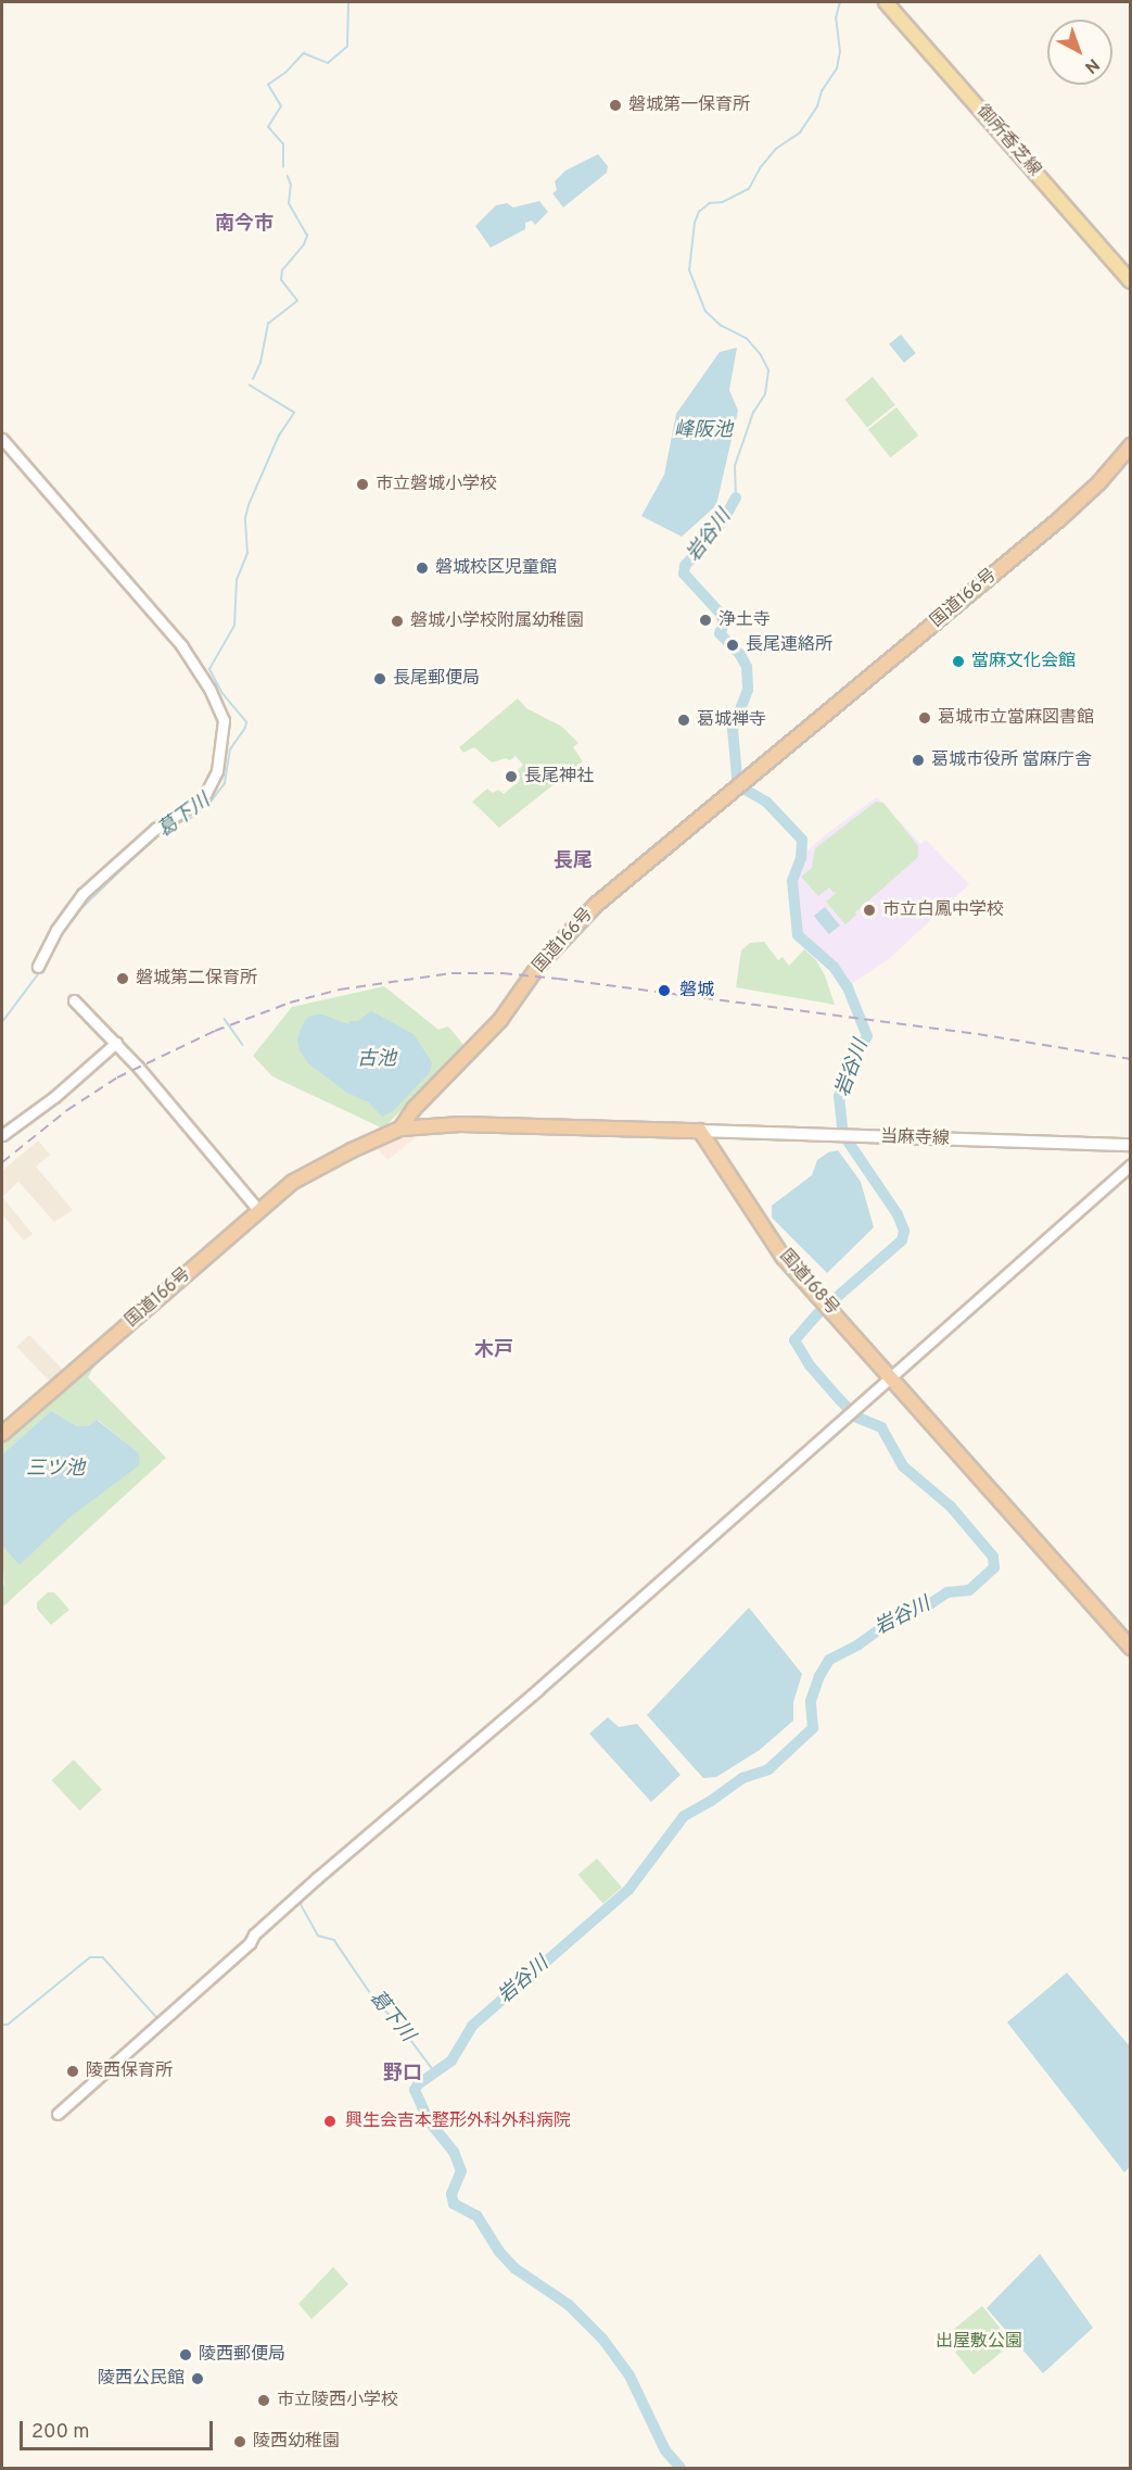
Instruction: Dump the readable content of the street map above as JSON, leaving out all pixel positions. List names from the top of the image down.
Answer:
{
  "streets": {
    "highway": ["国道166号", "国道168号"],
    "main road": ["御所香芝線", "当麻寺線"]
  },
  "crossings": [
    ["当麻寺線", "国道168号"]
  ],
  "districts": [
    "南今市",
    "長尾",
    "木戸",
    "野口"
  ],
  "water": [
    "峰阪池",
    "岩谷川",
    "葛下川",
    "古池",
    "三ツ池"
  ],
  "parks": ["出屋敷公園"],
  "places": [
    "磐城第一保育所",
    "市立磐城小学校",
    "磐城校区児童館",
    "浄土寺",
    "磐城小学校附属幼稚園",
    "長尾連絡所",
    "當麻文化会館",
    "長尾郵便局",
    "葛城市立當麻図書館",
    "葛城禅寺",
    "葛城市役所 當麻庁舎",
    "長尾神社",
    "市立白鳳中学校",
    "磐城第二保育所",
    "磐城",
    "陵西保育所",
    "興生会吉本整形外科外科病院",
    "陵西郵便局",
    "陵西公民館",
    "市立陵西小学校",
    "陵西幼稚園"
  ],
  "scale_bar": "200 m",
  "north": "bottom right"
}
